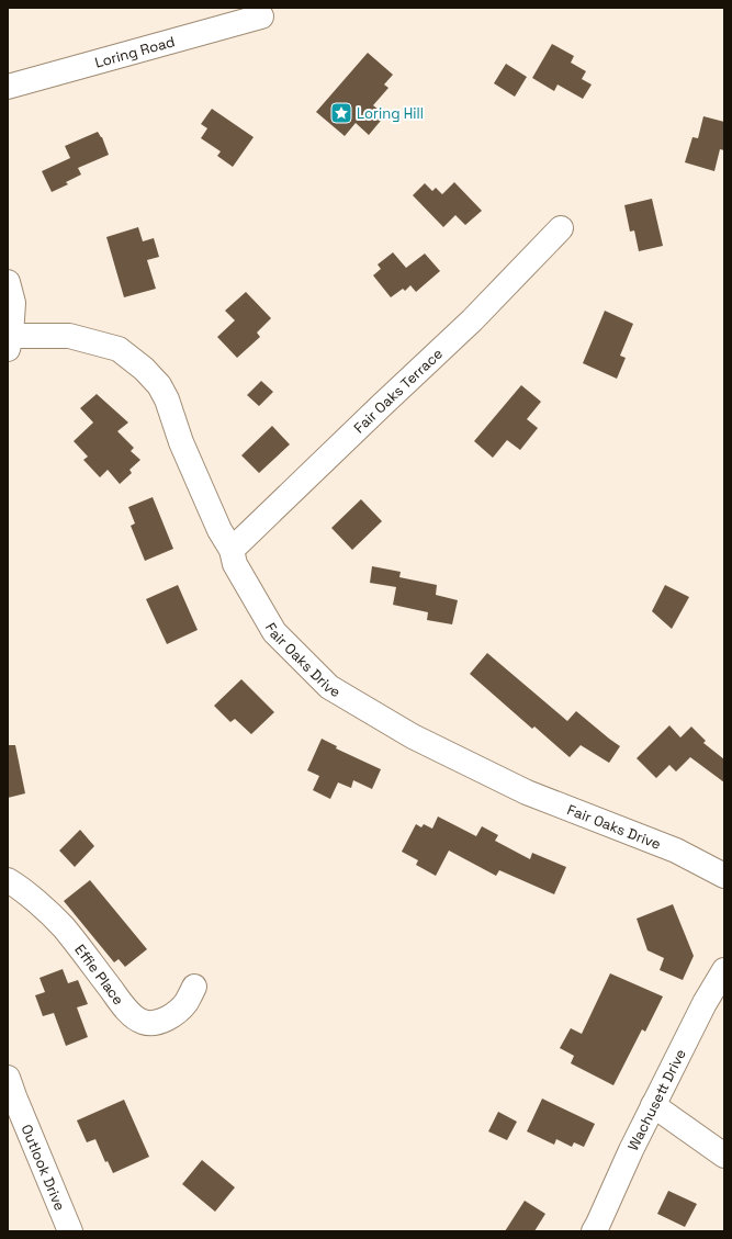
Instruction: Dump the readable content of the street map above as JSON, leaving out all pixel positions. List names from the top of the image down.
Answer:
{
  "streets": {
    "street": [
      "Loring Road",
      "Fair Oaks Terrace",
      "Fair Oaks Drive",
      "Effie Place",
      "Wachusett Drive",
      "Outlook Drive"
    ]
  },
  "crossings": [
    ["Fair Oaks Terrace", "Fair Oaks Drive"]
  ],
  "places": {
    "place": ["Loring Hill"]
  }
}
